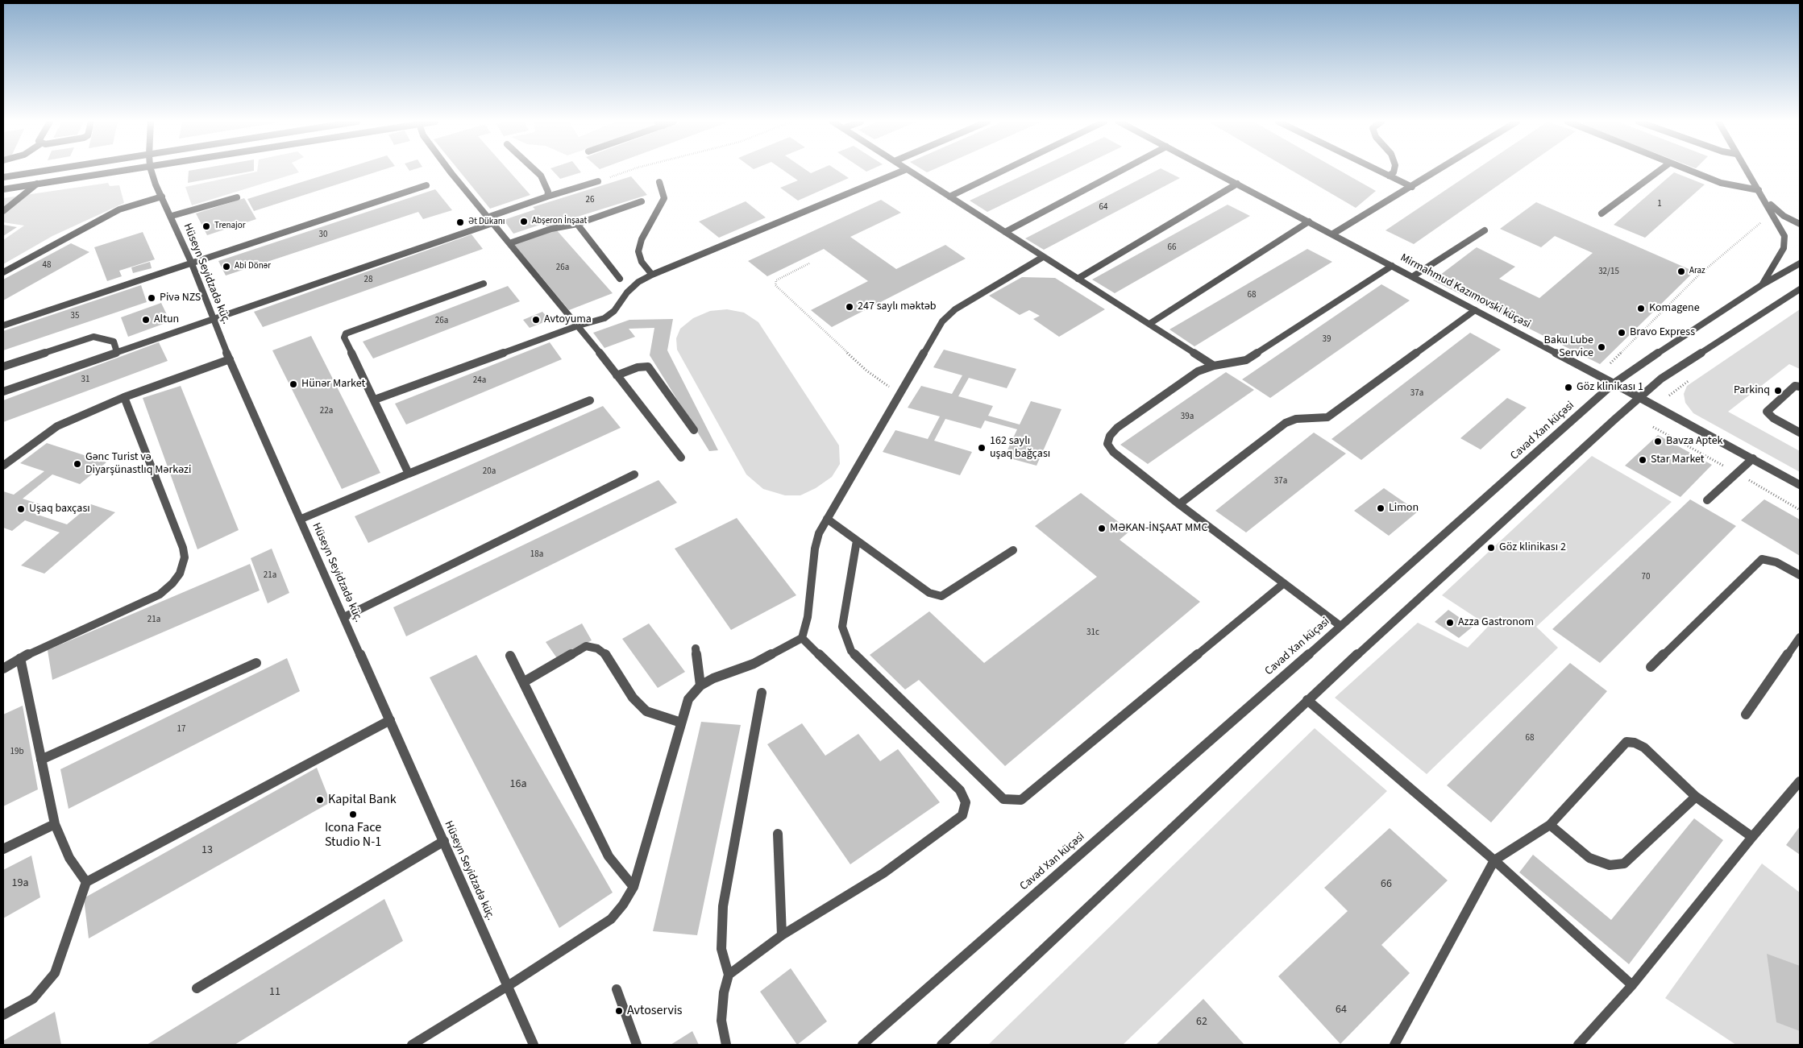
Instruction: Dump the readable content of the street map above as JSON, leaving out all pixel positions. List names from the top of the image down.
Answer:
{
  "streets": {
    "street": ["Hüseyn Seyidzadə küç.", "Mirmahmud Kazımovski küçəsi", "Cavad Xan küçəsi"]
  },
  "crossings": [
    ["Mirmahmud Kazımovski küçəsi", "Cavad Xan küçəsi"]
  ],
  "places": [
    "Abşeron İnşaat",
    "Ət Dükanı",
    "Trenajor",
    "Abi Dönər",
    "Araz",
    "Pivə NZS",
    "247 saylı məktəb",
    "Komagene",
    "Altun",
    "Avtoyuma",
    "Bravo Express",
    "Baku Lube Service",
    "Hünər Market",
    "Göz klinikası 1",
    "Parkinq",
    "Bavza Aptek",
    "162 saylı uşaq bağçası",
    "Star Market",
    "Gənc Turist və Diyarşünastlıq Mərkəzi",
    "Limon",
    "Uşaq baxçası",
    "MƏKAN-İNŞAAT MMC",
    "Göz klinikası 2",
    "Azza Gastronom",
    "Kapital Bank",
    "Icona Face Studio N-1",
    "Avtoservis"
  ],
  "house_numbers": [
    "26",
    "1",
    "64",
    "30",
    "66",
    "48",
    "26a",
    "32/15",
    "28",
    "68",
    "35",
    "26a",
    "39",
    "31",
    "24a",
    "37a",
    "22a",
    "39a",
    "20a",
    "37a",
    "18a",
    "21a",
    "70",
    "21a",
    "31c",
    "17",
    "68",
    "19b",
    "16a",
    "13",
    "19a",
    "66",
    "11",
    "64",
    "62"
  ]
}
